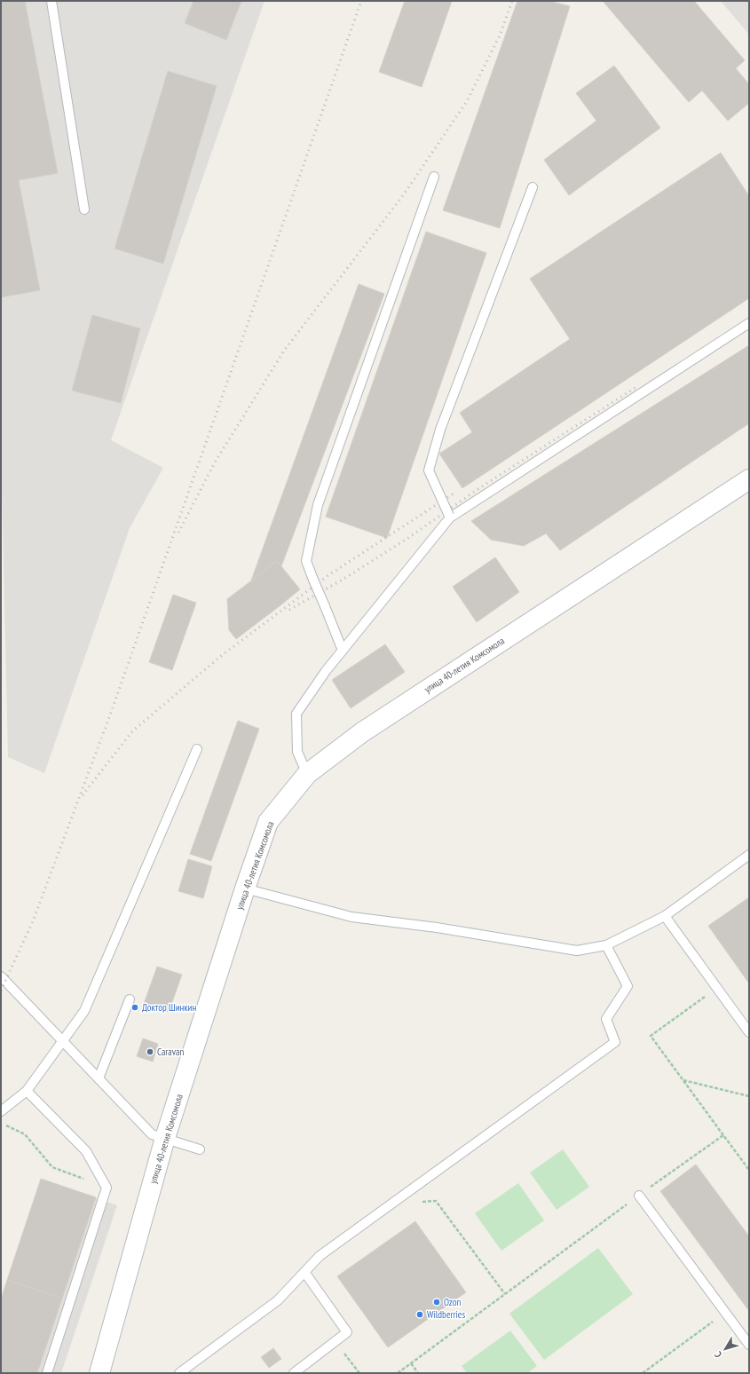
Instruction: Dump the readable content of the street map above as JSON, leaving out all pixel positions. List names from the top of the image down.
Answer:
{
  "streets": {
    "main road": ["улица 40-летия Комсомола"]
  },
  "places": [
    "Доктор Шинкин",
    "Caravan",
    "Ozon",
    "Wildberries"
  ],
  "north": "bottom left"
}
